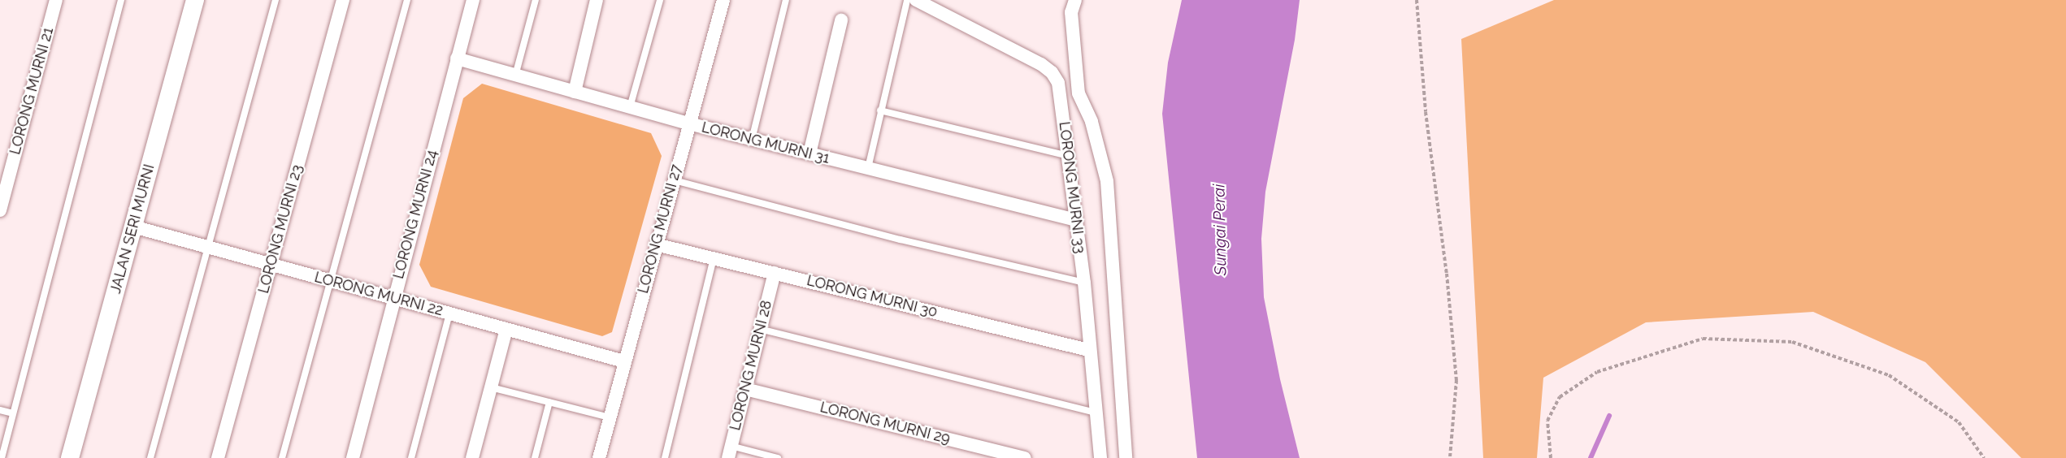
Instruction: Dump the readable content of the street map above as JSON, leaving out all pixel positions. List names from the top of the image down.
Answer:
{
  "streets": {
    "street": [
      "LORONG MURNI 21",
      "LORONG MURNI 31",
      "LORONG MURNI 33",
      "LORONG MURNI 24",
      "JALAN SERI MURNI",
      "LORONG MURNI 23",
      "LORONG MURNI 27",
      "LORONG MURNI 22",
      "LORONG MURNI 30",
      "LORONG MURNI 28",
      "LORONG MURNI 29"
    ]
  },
  "crossings": [
    ["LORONG MURNI 31", "LORONG MURNI 33"],
    ["LORONG MURNI 31", "LORONG MURNI 24"],
    ["LORONG MURNI 31", "LORONG MURNI 27"],
    ["LORONG MURNI 33", "LORONG MURNI 30"],
    ["LORONG MURNI 24", "LORONG MURNI 22"],
    ["JALAN SERI MURNI", "LORONG MURNI 22"],
    ["LORONG MURNI 23", "LORONG MURNI 22"],
    ["LORONG MURNI 27", "LORONG MURNI 22"],
    ["LORONG MURNI 27", "LORONG MURNI 30"],
    ["LORONG MURNI 30", "LORONG MURNI 28"],
    ["LORONG MURNI 28", "LORONG MURNI 29"]
  ],
  "water": ["Sungai Perai"]
}
